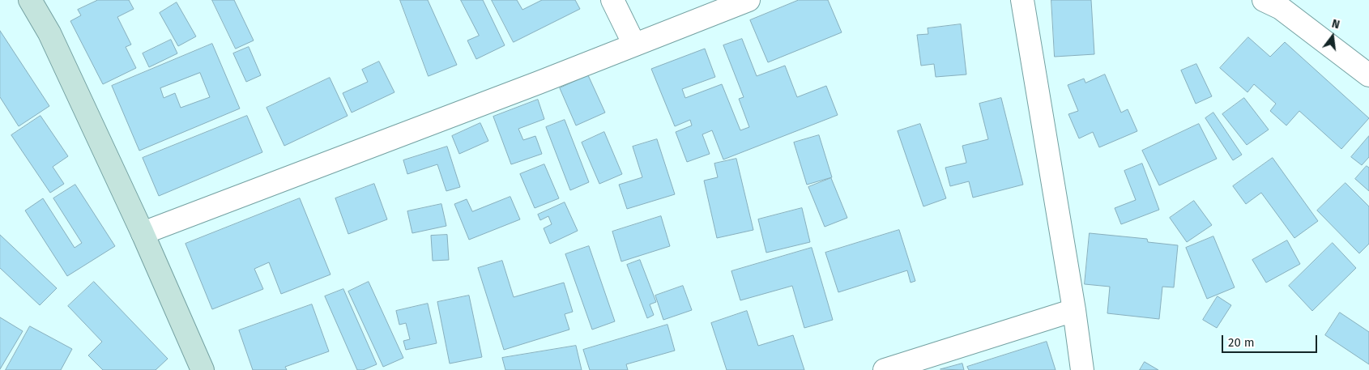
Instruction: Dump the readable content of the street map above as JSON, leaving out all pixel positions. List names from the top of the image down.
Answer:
{
  "scale_bar": "20 m",
  "north": "top"
}
